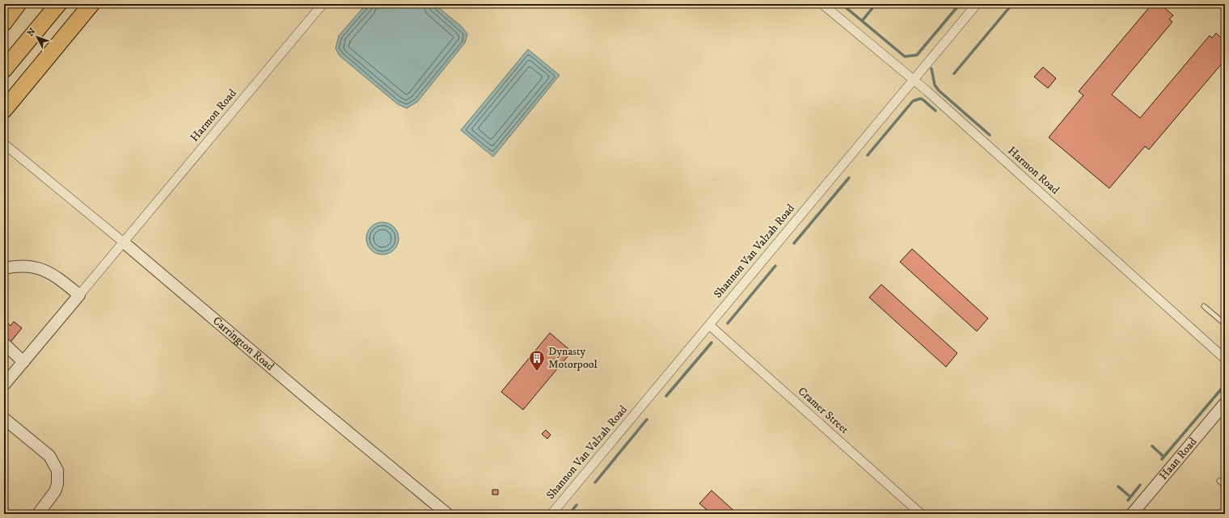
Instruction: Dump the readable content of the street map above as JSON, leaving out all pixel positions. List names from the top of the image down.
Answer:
{
  "streets": {
    "street": [
      "Harmon Road",
      "Shannon Van Valzah Road",
      "Carrington Road",
      "Cramer Street",
      "Haan Road"
    ]
  },
  "crossings": [
    ["Harmon Road", "Shannon Van Valzah Road"],
    ["Harmon Road", "Carrington Road"],
    ["Shannon Van Valzah Road", "Cramer Street"]
  ],
  "places": {
    "building": ["Dynasty Motorpool"]
  },
  "north": "top left"
}
